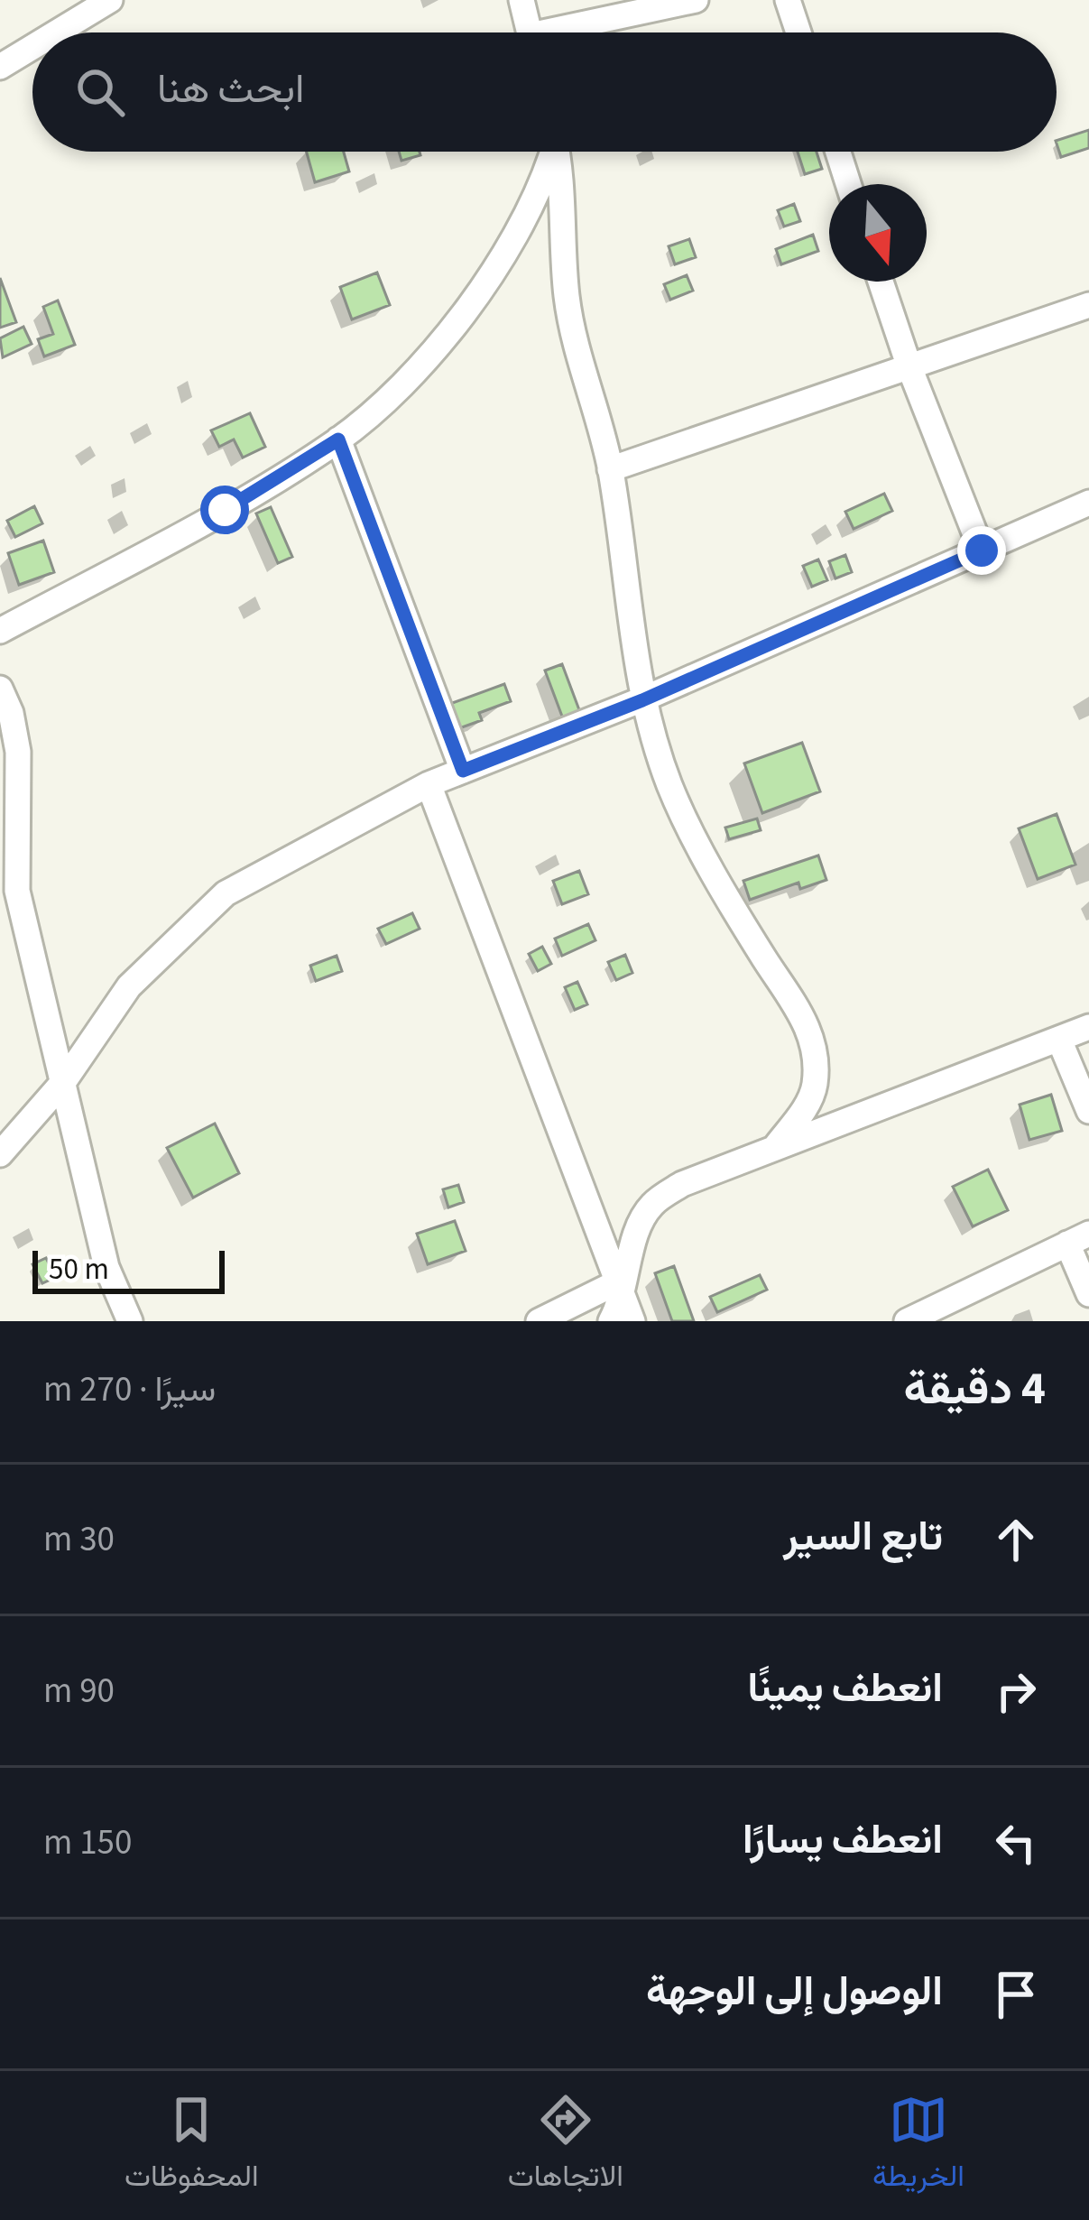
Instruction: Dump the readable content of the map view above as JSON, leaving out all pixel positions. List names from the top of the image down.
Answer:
{
  "scale_bar": "50 m",
  "north": "bottom",
  "page": {
    "search": "ابحث هنا",
    "scale": "50 m",
    "heading": ["4 دقيقة", "سيرًا · 270 m"],
    "list": [
      ["تابع السير", "30 m"],
      ["انعطف يمينًا", "90 m"],
      ["انعطف يسارًا", "150 m"],
      "الوصول إلى الوجهة"
    ],
    "nav": ["الخريطة", "الاتجاهات", "المحفوظات"]
  }
}
